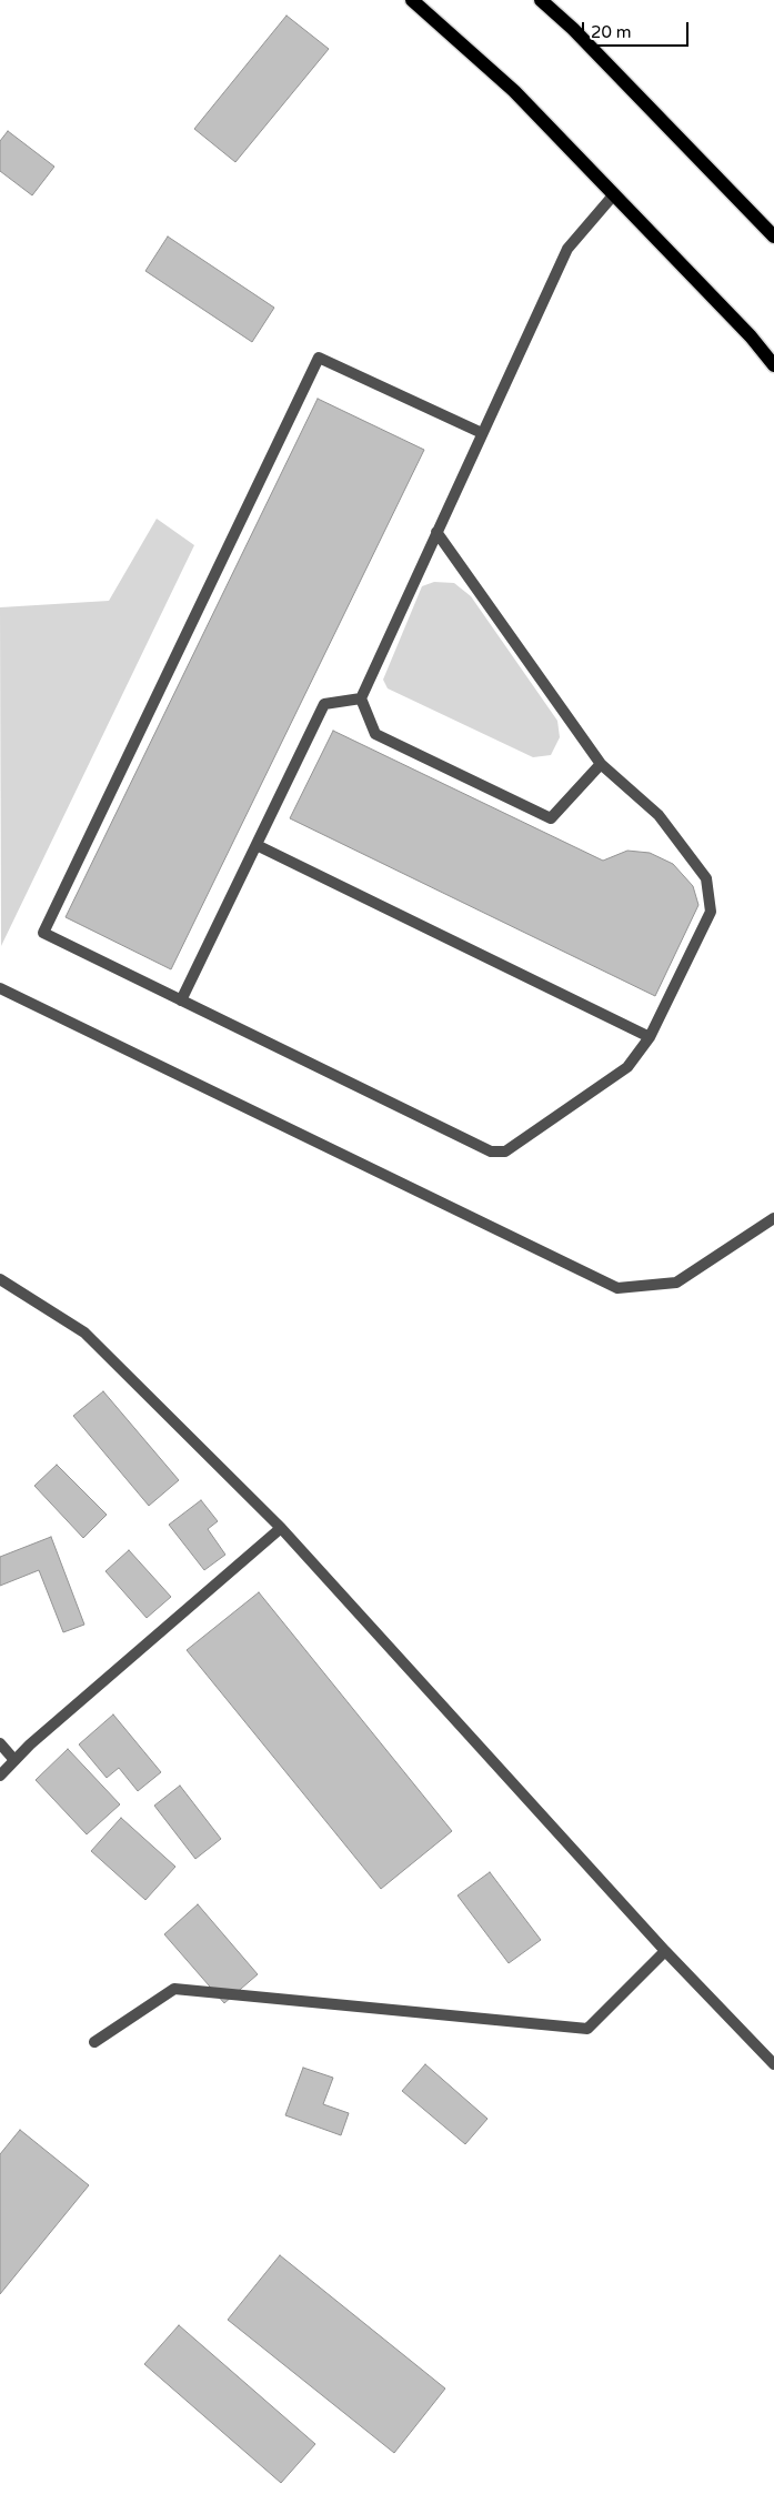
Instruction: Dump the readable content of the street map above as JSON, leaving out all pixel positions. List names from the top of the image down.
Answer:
{
  "scale_bar": "20 m"
}
